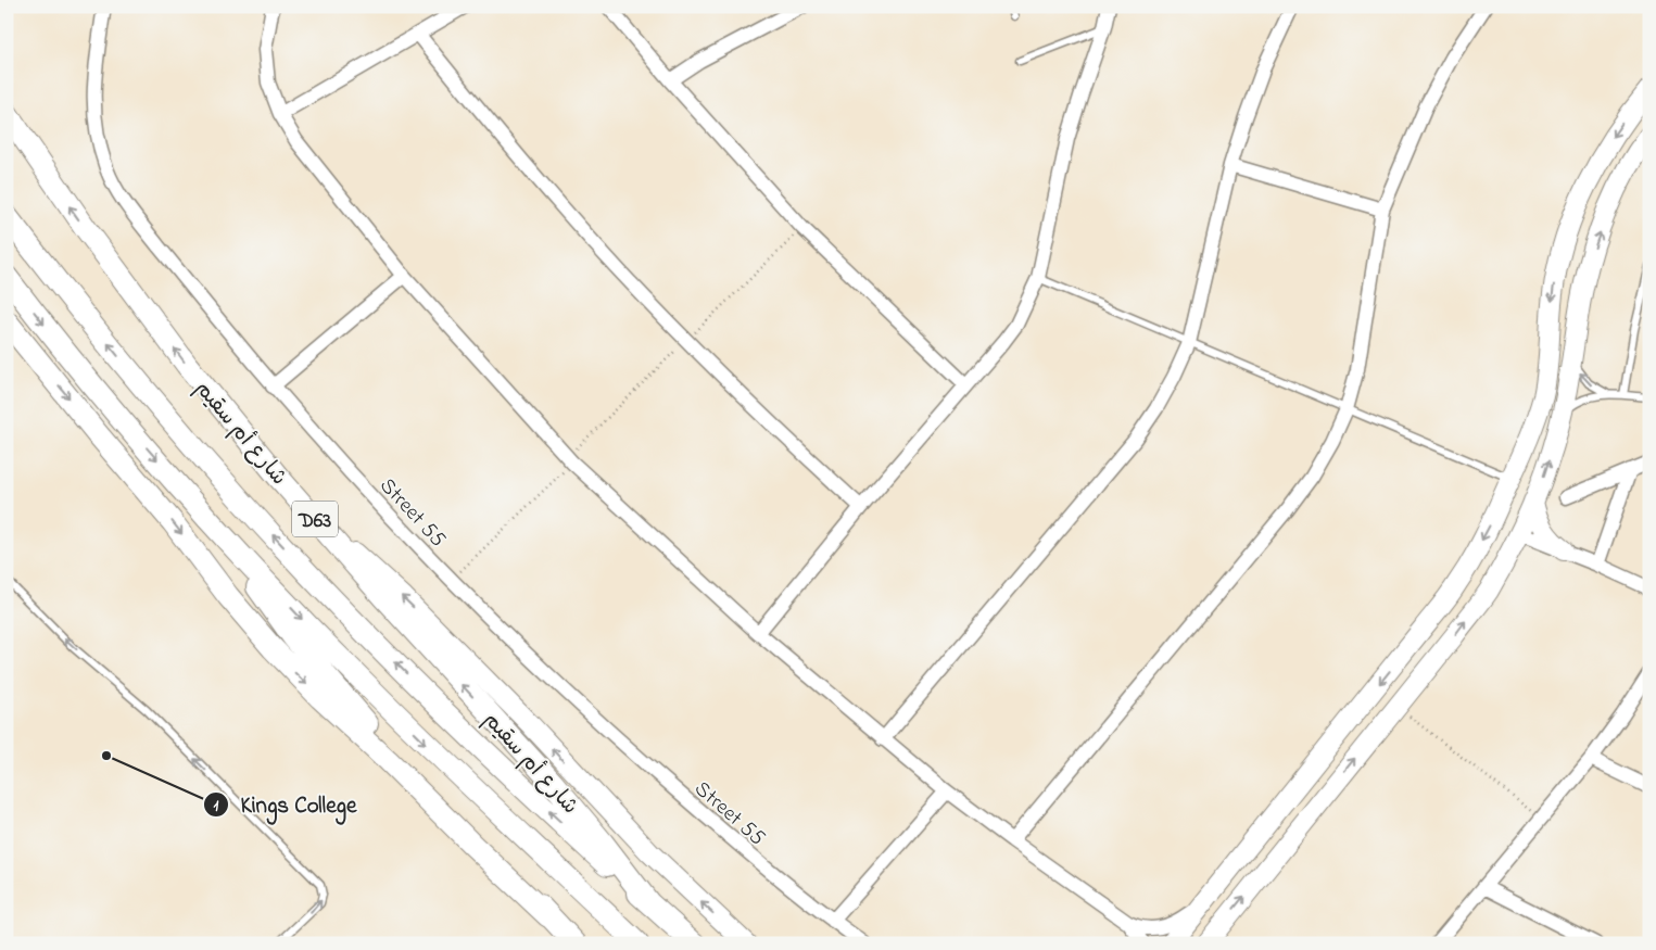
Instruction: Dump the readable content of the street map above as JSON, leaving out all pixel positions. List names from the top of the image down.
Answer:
{
  "streets": {
    "main road": ["شارع أم سقيم", "D63"],
    "street": ["Street 55"]
  },
  "places": ["Kings College"]
}
